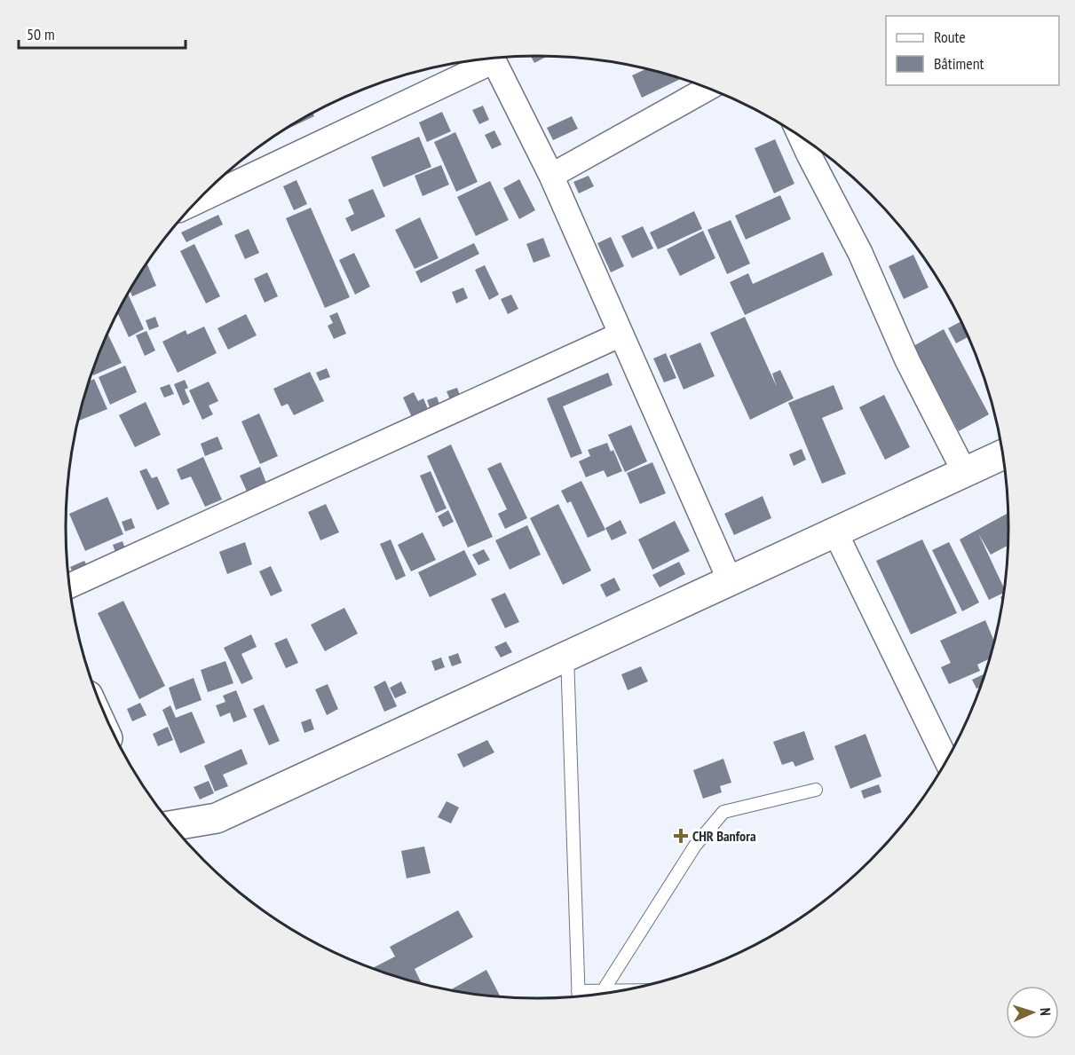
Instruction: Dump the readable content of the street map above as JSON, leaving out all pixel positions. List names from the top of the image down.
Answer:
{
  "places": {
    "health": ["CHR Banfora"]
  },
  "legend": ["Route", "Bâtiment"],
  "scale_bar": "50 m",
  "north": "right"
}
